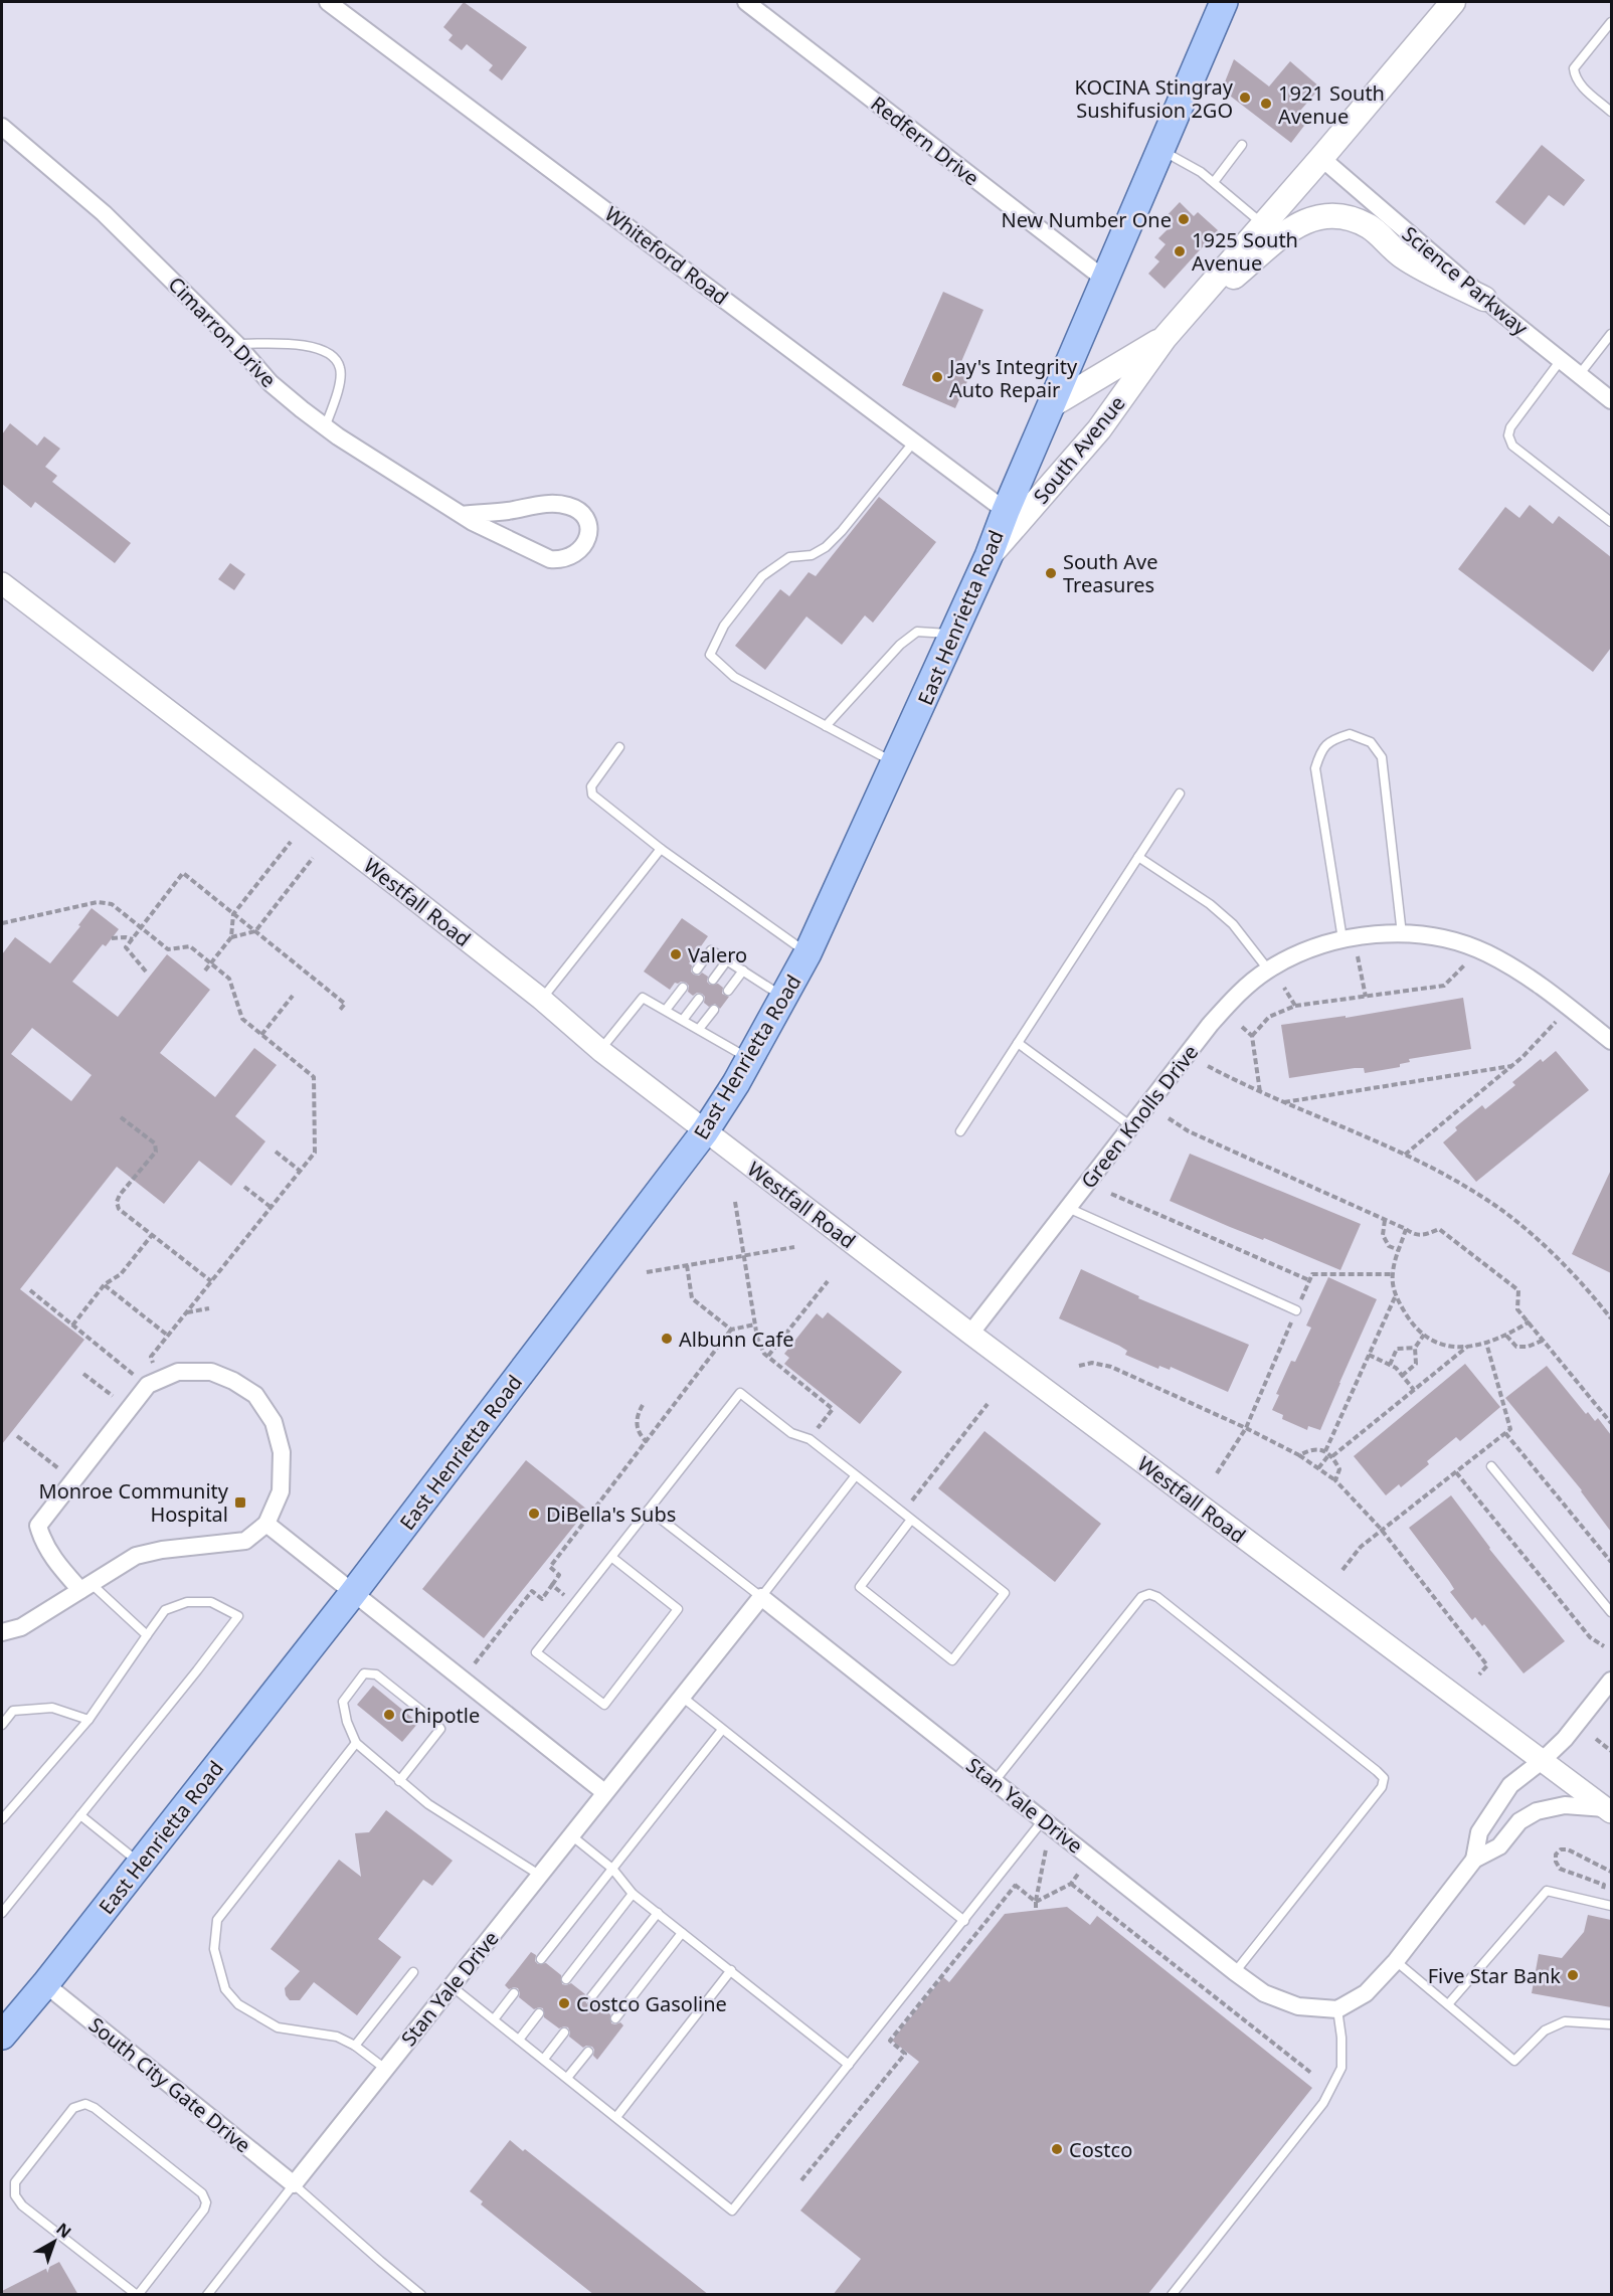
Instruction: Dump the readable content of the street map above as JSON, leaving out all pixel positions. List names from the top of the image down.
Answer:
{
  "streets": {
    "main road": ["South Avenue", "East Henrietta Road"],
    "street": [
      "Redfern Drive",
      "Whiteford Road",
      "Science Parkway",
      "Cimarron Drive",
      "Westfall Road",
      "Green Knolls Drive",
      "Stan Yale Drive",
      "South City Gate Drive"
    ]
  },
  "crossings": [
    ["Redfern Drive", "East Henrietta Road"],
    ["Whiteford Road", "East Henrietta Road"],
    ["Science Parkway", "South Avenue"],
    ["South Avenue", "East Henrietta Road"],
    ["East Henrietta Road", "Westfall Road"],
    ["East Henrietta Road", "South City Gate Drive"],
    ["Westfall Road", "Green Knolls Drive"],
    ["Stan Yale Drive", "South City Gate Drive"]
  ],
  "places": {
    "other": [
      "KOCINA Stingray Sushifusion 2GO",
      "1921 South Avenue",
      "New Number One",
      "1925 South Avenue",
      "Jay's Integrity Auto Repair",
      "South Ave Treasures",
      "Valero",
      "Albunn Cafe",
      "DiBella's Subs",
      "Chipotle",
      "Five Star Bank",
      "Costco Gasoline",
      "Costco"
    ],
    "transit": ["Monroe Community Hospital"]
  },
  "north": "top right"
}
